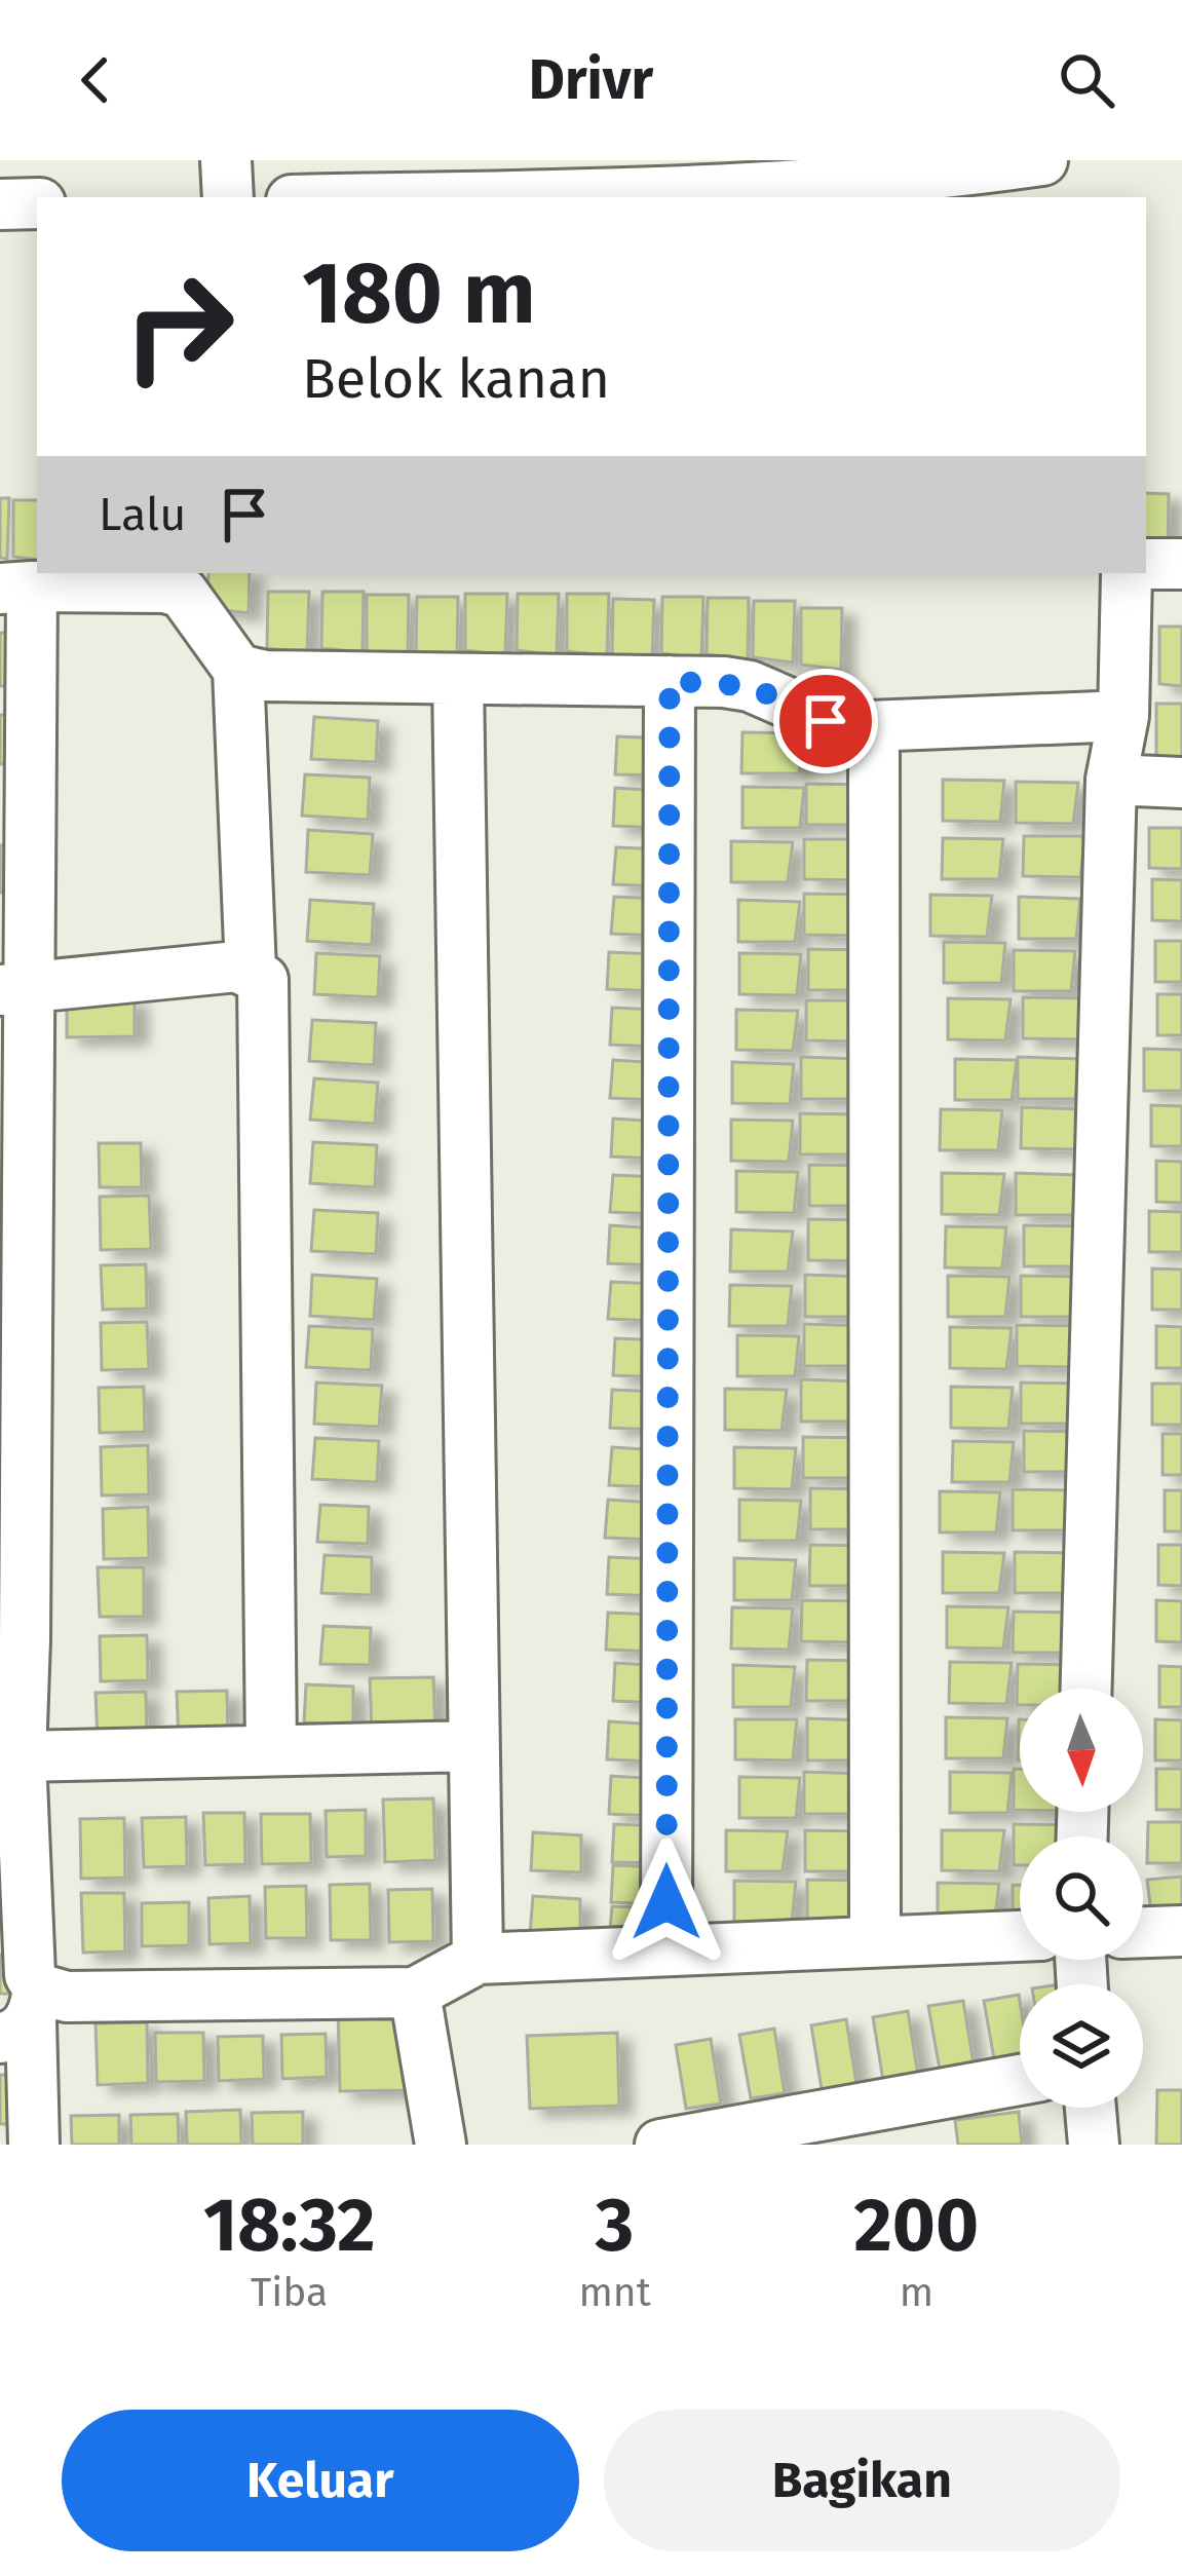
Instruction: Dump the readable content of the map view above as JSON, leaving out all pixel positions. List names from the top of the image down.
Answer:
{
  "north": "bottom",
  "page": {
    "header": "Drivr",
    "turn": ["180 m", "Belok kanan"],
    "then": "Lalu",
    "eta": [
      "18:32",
      "Tiba",
      "3",
      "mnt",
      "200",
      "m"
    ],
    "buttons": ["Keluar", "Bagikan"]
  }
}
